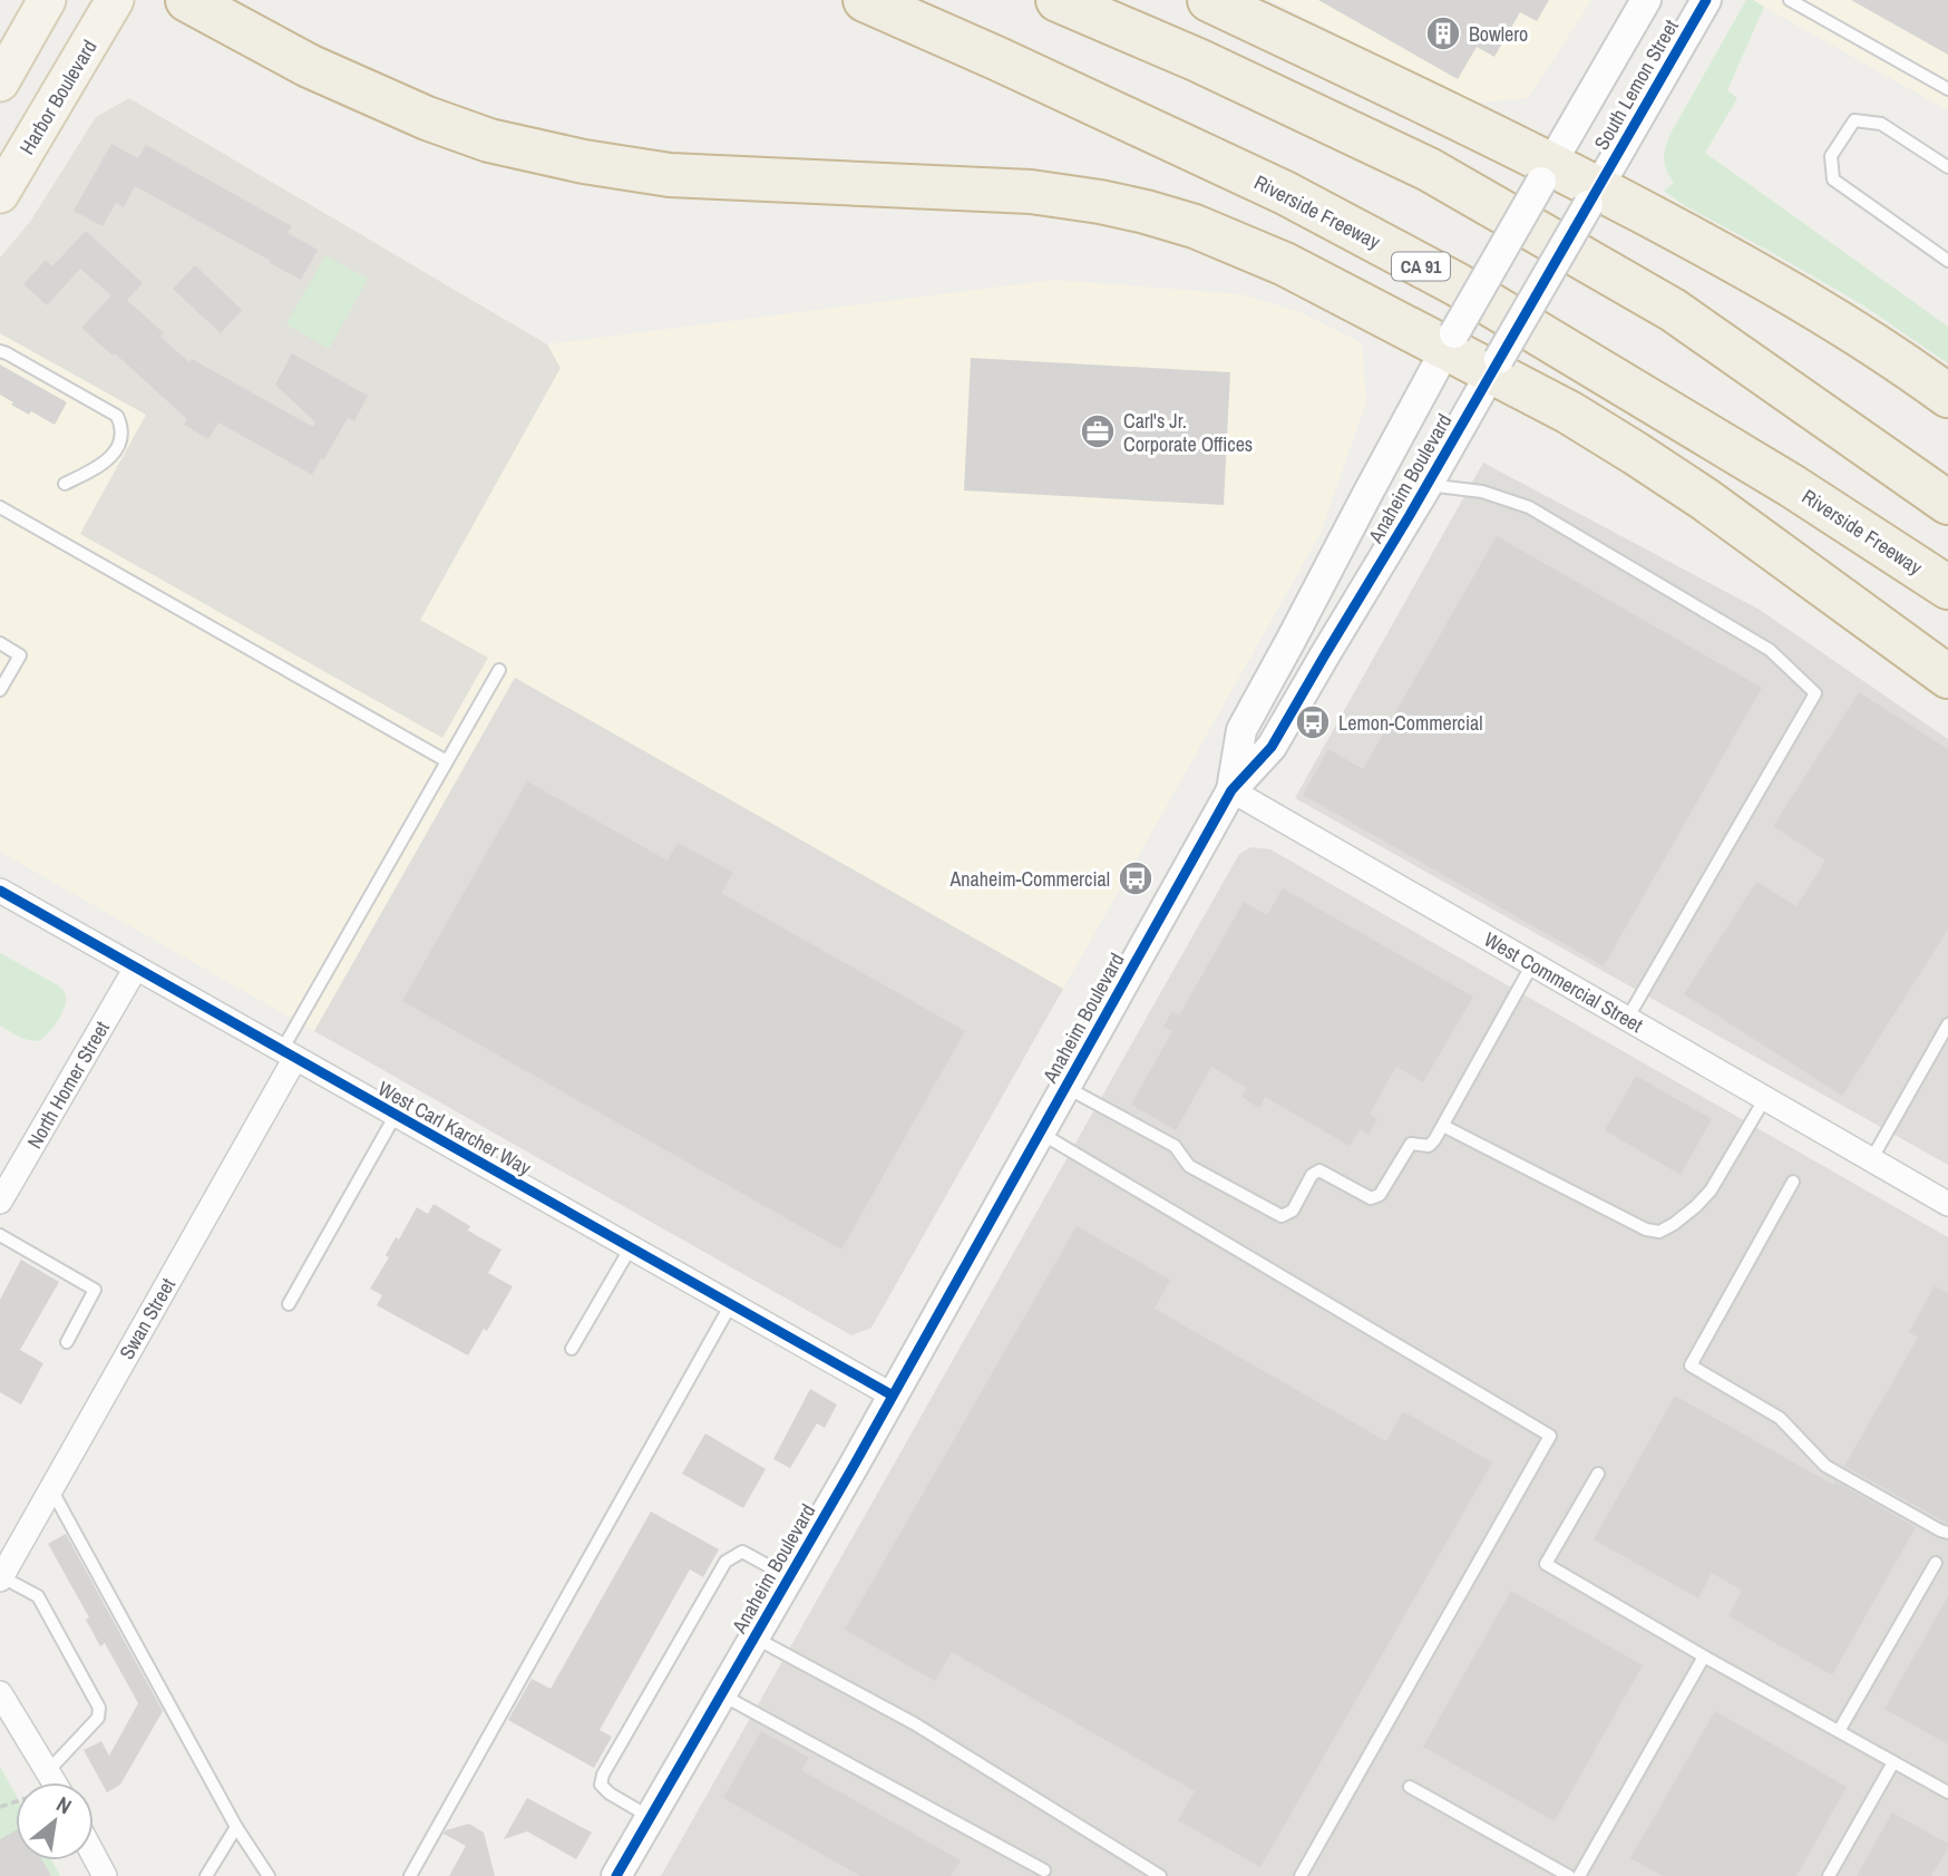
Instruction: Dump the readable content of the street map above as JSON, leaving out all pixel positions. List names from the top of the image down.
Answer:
{
  "streets": {
    "highway": ["Riverside Freeway", "CA 91"],
    "main road": ["Harbor Boulevard"],
    "street": [
      "South Lemon Street",
      "Anaheim Boulevard",
      "West Commercial Street",
      "North Homer Street",
      "West Carl Karcher Way",
      "Swan Street"
    ]
  },
  "crossings": [
    ["South Lemon Street", "Anaheim Boulevard"],
    ["Anaheim Boulevard", "West Commercial Street"],
    ["Anaheim Boulevard", "West Carl Karcher Way"],
    ["North Homer Street", "West Carl Karcher Way"],
    ["West Carl Karcher Way", "Swan Street"]
  ],
  "places": {
    "building": ["Bowlero"],
    "office": ["Carl's Jr. Corporate Offices"],
    "bus stop": ["Lemon-Commercial", "Anaheim-Commercial"]
  },
  "north": "top right"
}
